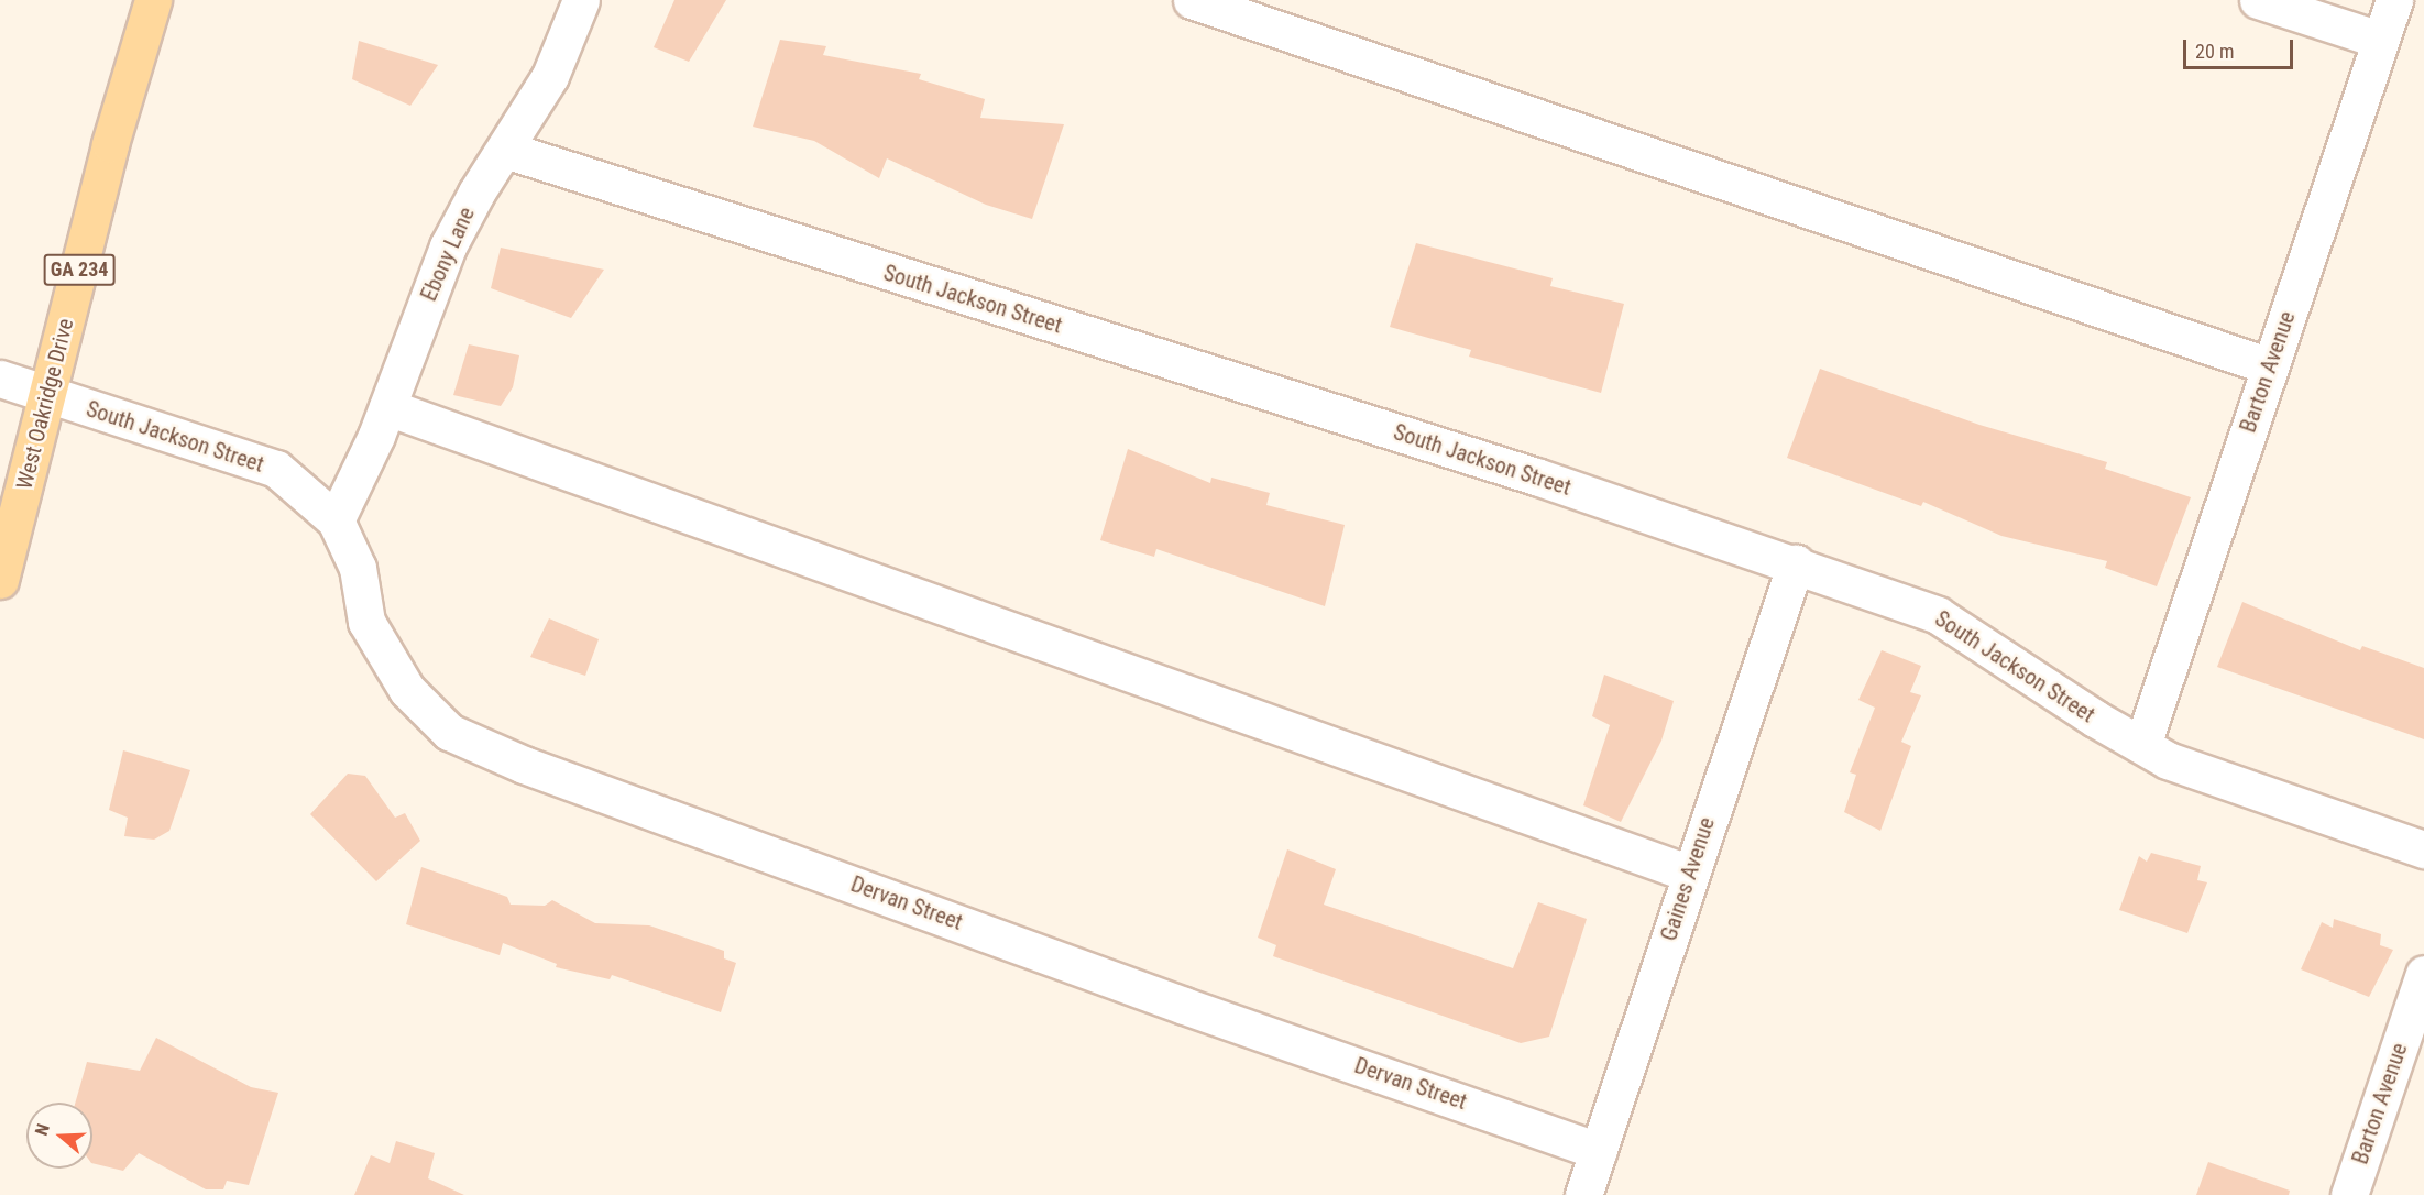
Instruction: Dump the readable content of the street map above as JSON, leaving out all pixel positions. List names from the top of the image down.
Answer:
{
  "streets": {
    "main road": ["GA 234", "West Oakridge Drive"],
    "street": [
      "Ebony Lane",
      "South Jackson Street",
      "Barton Avenue",
      "Gaines Avenue",
      "Dervan Street"
    ]
  },
  "crossings": [
    ["Ebony Lane", "South Jackson Street"],
    ["Ebony Lane", "Dervan Street"],
    ["South Jackson Street", "Barton Avenue"],
    ["South Jackson Street", "West Oakridge Drive"],
    ["South Jackson Street", "Gaines Avenue"],
    ["South Jackson Street", "Dervan Street"],
    ["Gaines Avenue", "Dervan Street"]
  ],
  "scale_bar": "20 m",
  "north": "left"
}
